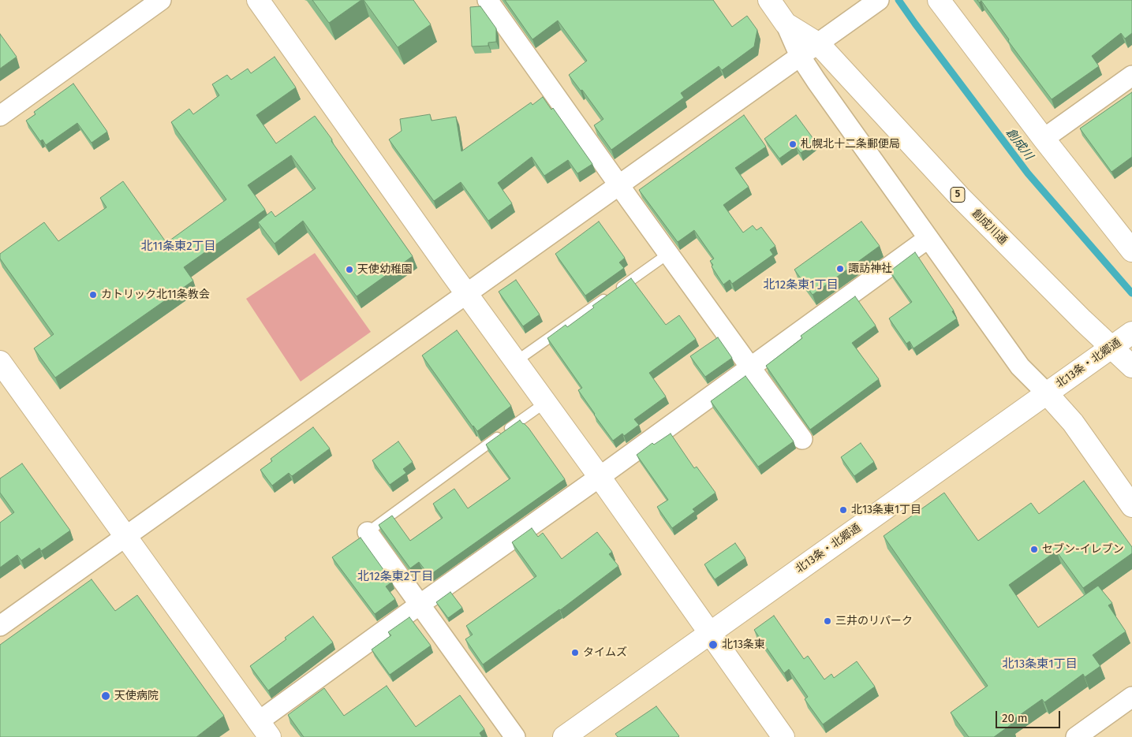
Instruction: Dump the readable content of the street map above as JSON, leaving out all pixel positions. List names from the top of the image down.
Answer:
{
  "streets": {
    "main road": ["5", "創成川通", "北13条・北郷通"]
  },
  "crossings": [
    ["創成川通", "北13条・北郷通"]
  ],
  "districts": [
    "北11条東2丁目",
    "北12条東1丁目",
    "北12条東2丁目",
    "北13条東1丁目"
  ],
  "water": ["創成川"],
  "places": [
    "札幌北十二条郵便局",
    "諏訪神社",
    "天使幼稚園",
    "カトリック北11条教会",
    "北13条東1丁目",
    "セブン-イレブン",
    "三井のリパーク",
    "北13条東",
    "タイムズ",
    "天使病院"
  ],
  "scale_bar": "20 m"
}
